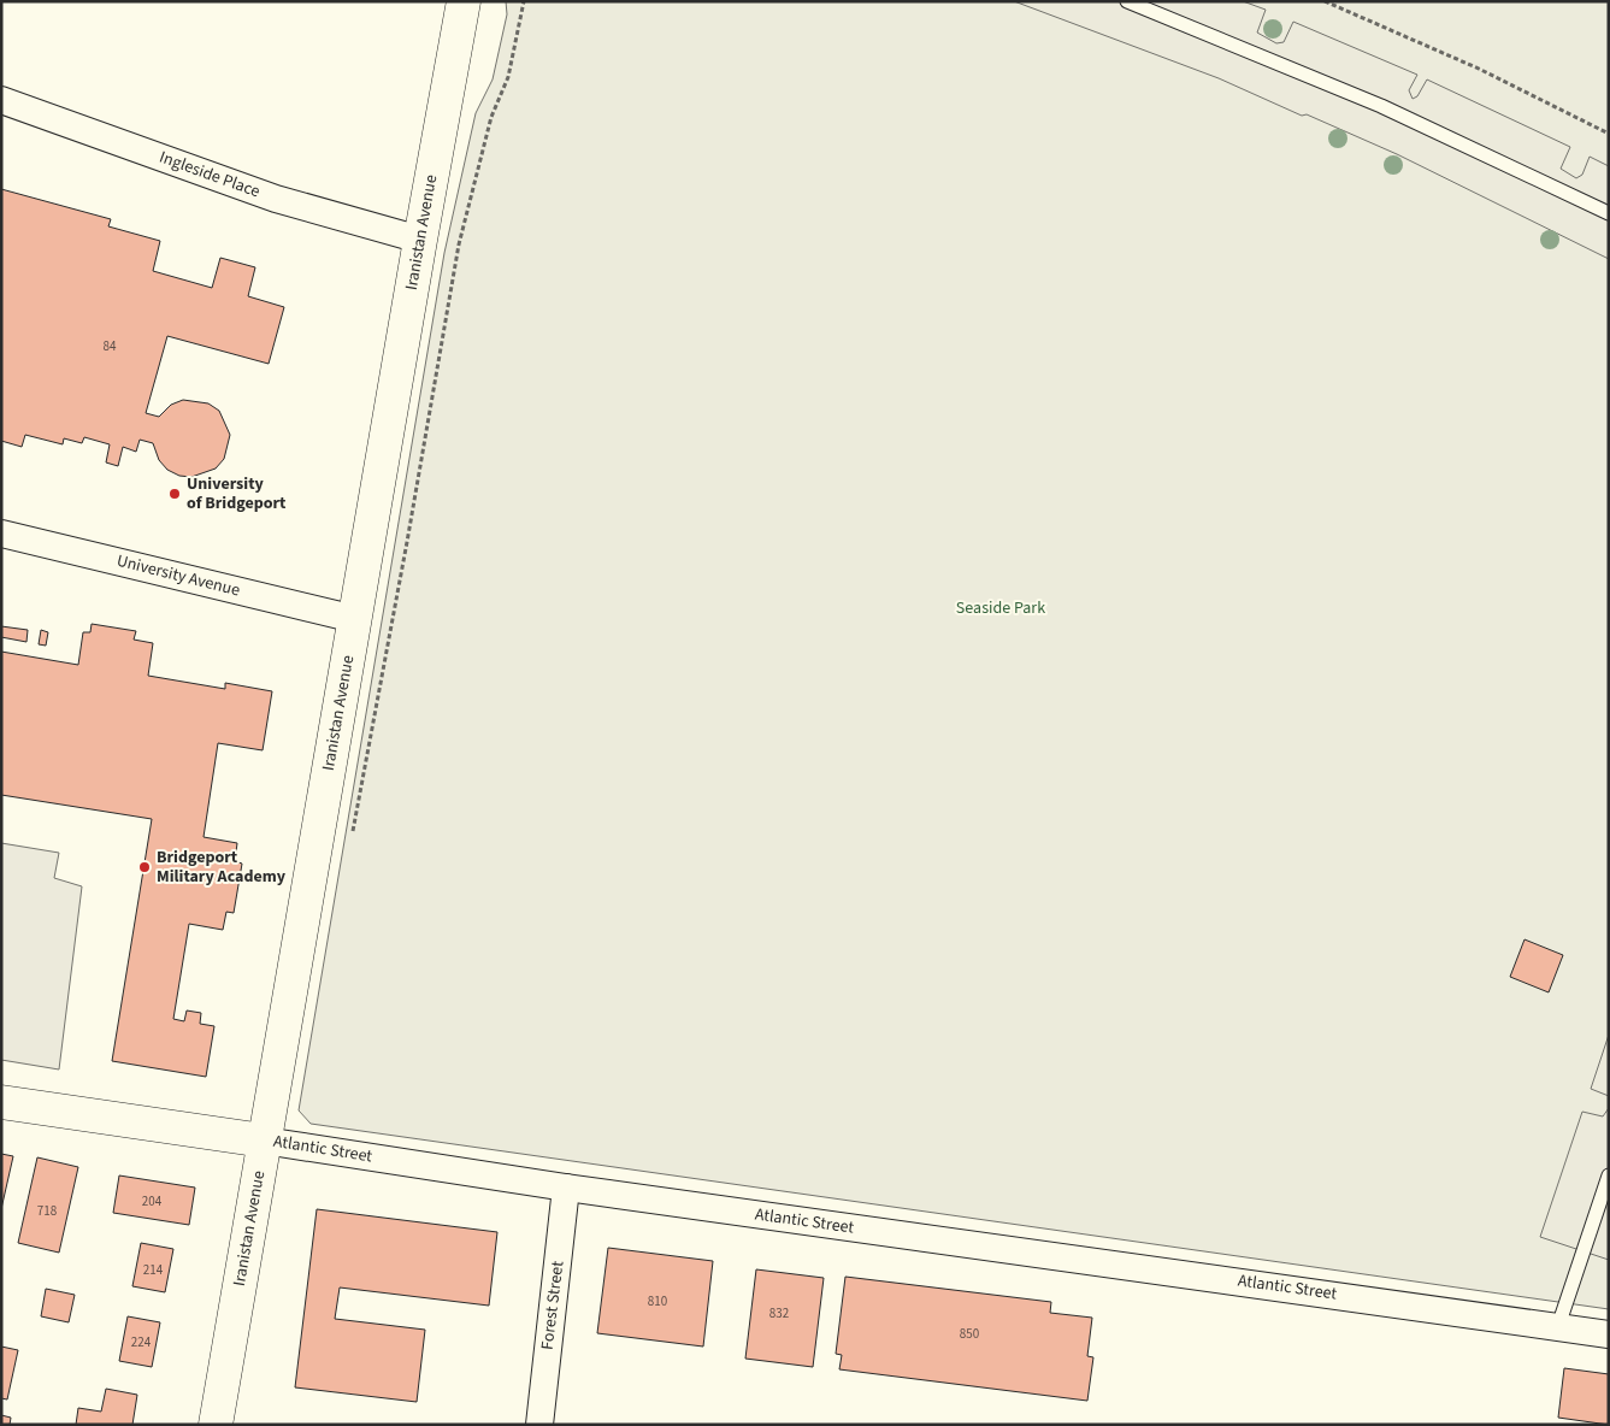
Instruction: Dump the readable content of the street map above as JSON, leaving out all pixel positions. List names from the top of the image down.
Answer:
{
  "streets": {
    "street": [
      "Ingleside Place",
      "Iranistan Avenue",
      "University Avenue",
      "Atlantic Street",
      "Forest Street"
    ]
  },
  "crossings": [
    ["Ingleside Place", "Iranistan Avenue"],
    ["Iranistan Avenue", "University Avenue"],
    ["Iranistan Avenue", "Atlantic Street"],
    ["Atlantic Street", "Forest Street"]
  ],
  "parks": ["Seaside Park"],
  "places": ["University of Bridgeport", "Bridgeport Military Academy"],
  "house_numbers": [
    "84",
    "204",
    "718",
    "214",
    "810",
    "832",
    "850",
    "224"
  ]
}
